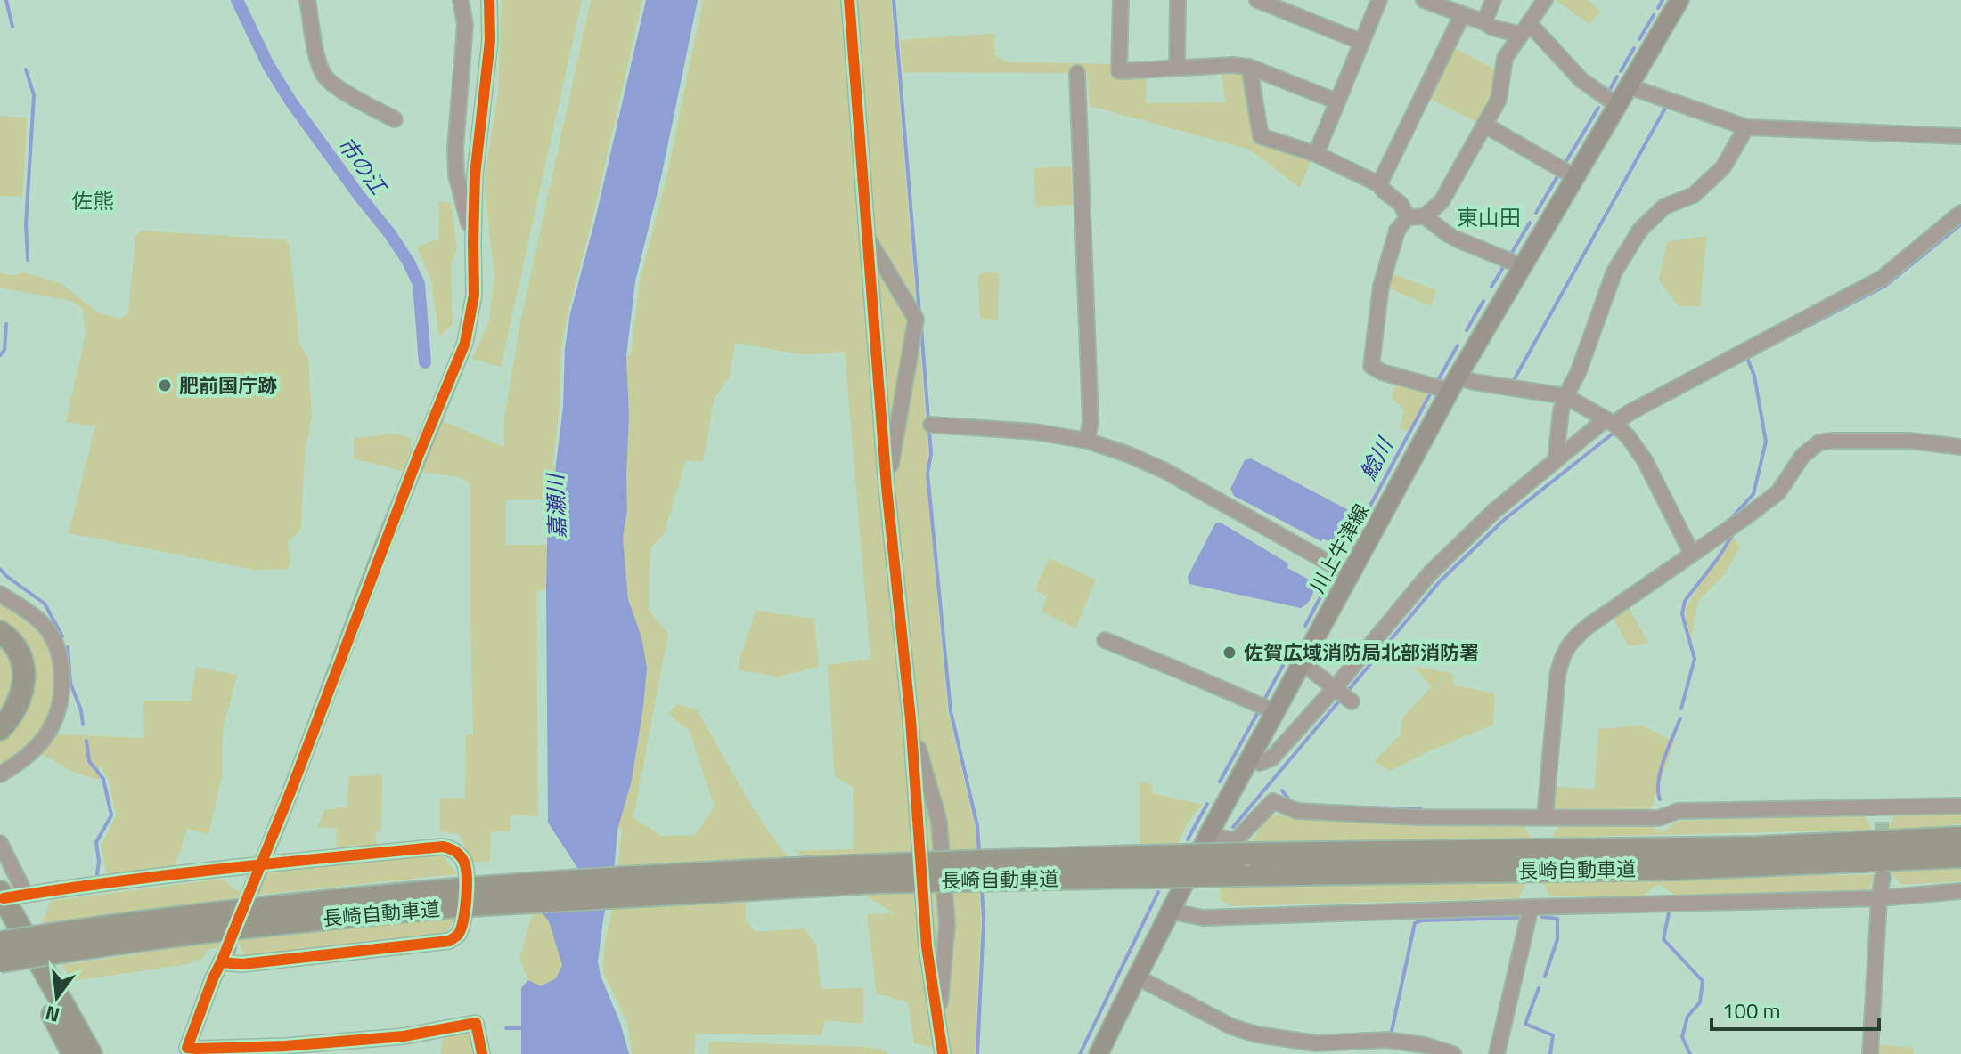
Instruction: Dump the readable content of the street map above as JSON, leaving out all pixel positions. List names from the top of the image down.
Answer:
{
  "streets": {
    "highway": ["長崎自動車道"],
    "main road": ["川上牛津線"]
  },
  "districts": ["佐熊", "東山田"],
  "water": ["市の江", "鯰川", "嘉瀬川"],
  "places": ["肥前国庁跡", "佐賀広域消防局北部消防署"],
  "scale_bar": "100 m",
  "north": "bottom"
}
